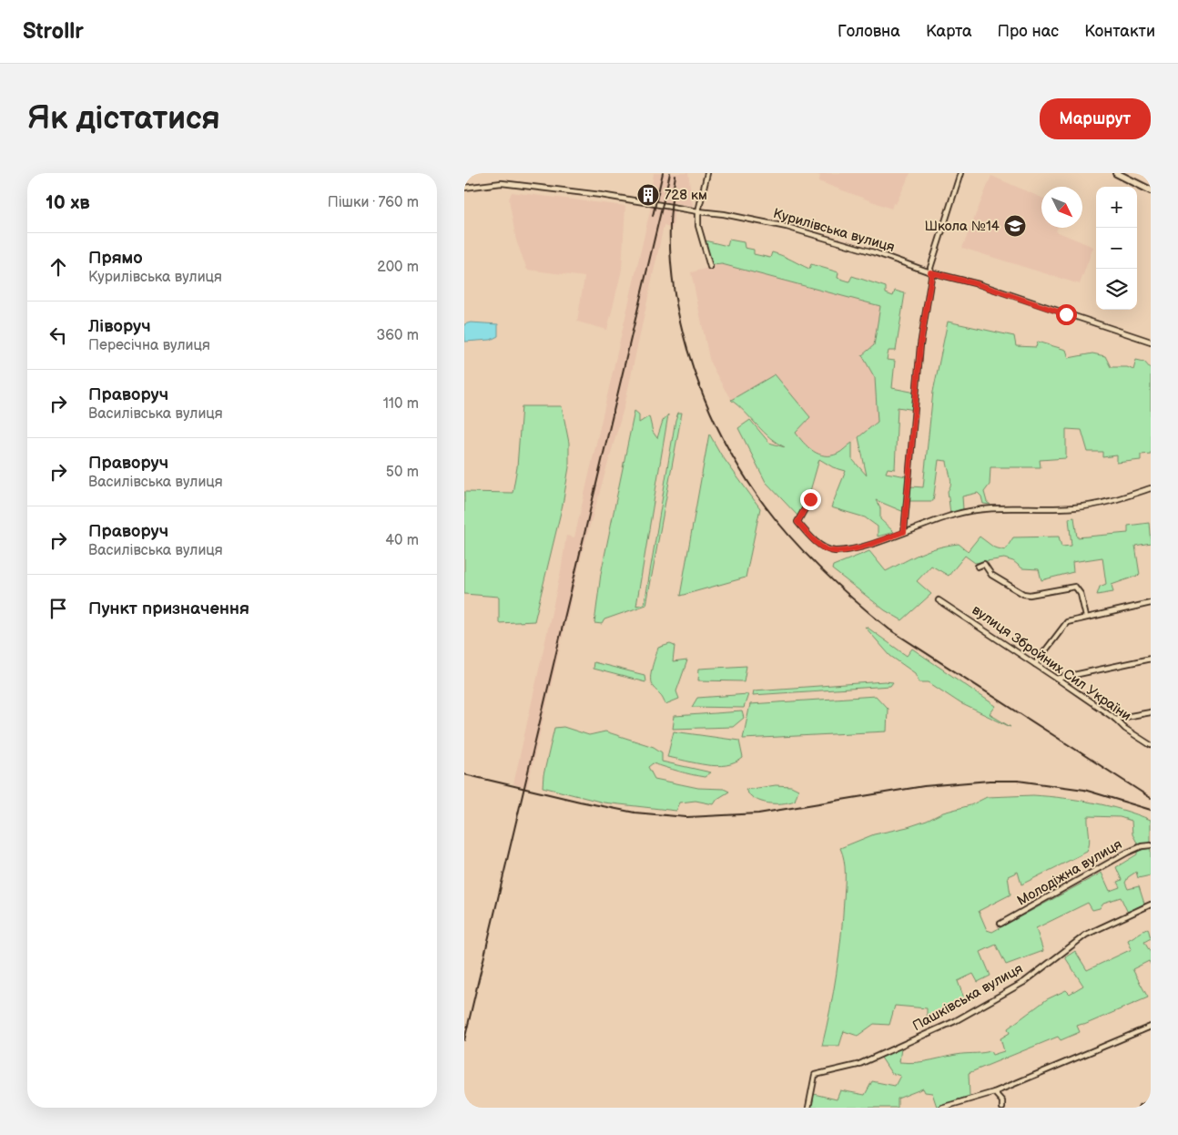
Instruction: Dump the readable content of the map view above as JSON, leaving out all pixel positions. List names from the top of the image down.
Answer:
{
  "streets": {
    "street": [
      "Курилівська вулиця",
      "вулиця Збройних Сил України",
      "Молодіжна вулиця",
      "Пашківська вулиця"
    ]
  },
  "places": {
    "building": ["728 км"],
    "school or university": ["Школа №14"]
  },
  "north": "bottom right",
  "page": {
    "header": "Strollr",
    "nav": [
      "Головна",
      "Карта",
      "Про нас",
      "Контакти"
    ],
    "buttons": "Маршрут",
    "title": "Як дістатися",
    "heading": ["10 хв", "Пішки · 760 m"],
    "map_buttons": ["+", "−"],
    "list": [
      ["Прямо", "Курилівська вулиця", "200 m"],
      ["Ліворуч", "Пересічна вулиця", "360 m"],
      ["Праворуч", "Василівська вулиця", "110 m"],
      ["Праворуч", "Василівська вулиця", "50 m"],
      ["Праворуч", "Василівська вулиця", "40 m"],
      "Пункт призначення"
    ]
  }
}
